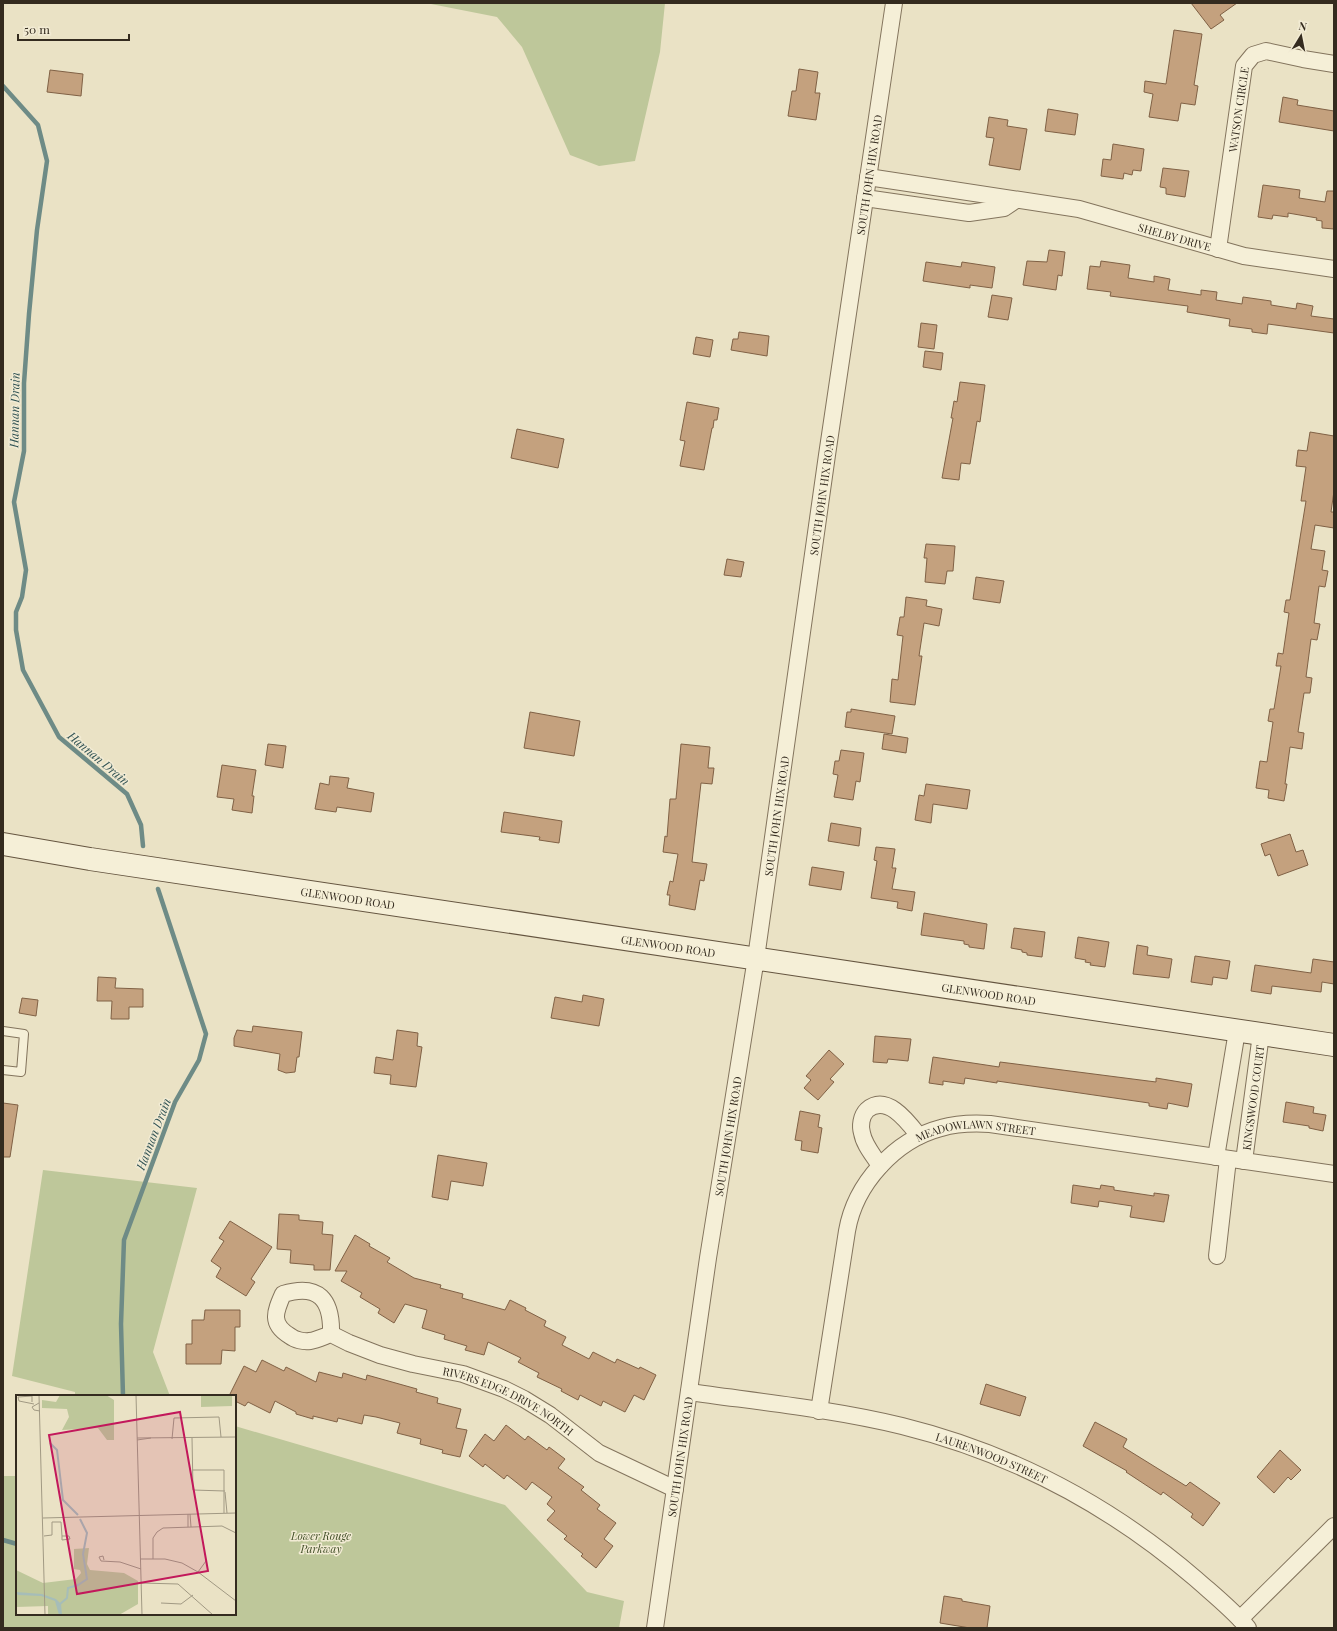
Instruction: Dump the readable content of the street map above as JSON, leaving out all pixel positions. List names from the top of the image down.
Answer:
{
  "streets": {
    "street": [
      "WATSON CIRCLE",
      "SOUTH JOHN HIX ROAD",
      "SHELBY DRIVE",
      "GLENWOOD ROAD",
      "KINGSWOOD COURT",
      "MEADOWLAWN STREET",
      "RIVERS EDGE DRIVE NORTH",
      "LAURENWOOD STREET"
    ]
  },
  "crossings": [
    ["WATSON CIRCLE", "SHELBY DRIVE"],
    ["SOUTH JOHN HIX ROAD", "SHELBY DRIVE"],
    ["SOUTH JOHN HIX ROAD", "GLENWOOD ROAD"],
    ["SOUTH JOHN HIX ROAD", "RIVERS EDGE DRIVE NORTH"],
    ["SOUTH JOHN HIX ROAD", "LAURENWOOD STREET"],
    ["GLENWOOD ROAD", "KINGSWOOD COURT"],
    ["KINGSWOOD COURT", "MEADOWLAWN STREET"],
    ["MEADOWLAWN STREET", "LAURENWOOD STREET"]
  ],
  "water": ["Hannan Drain"],
  "parks": ["Lower Rouge Parkway"],
  "scale_bar": "50 m",
  "north": "top"
}
